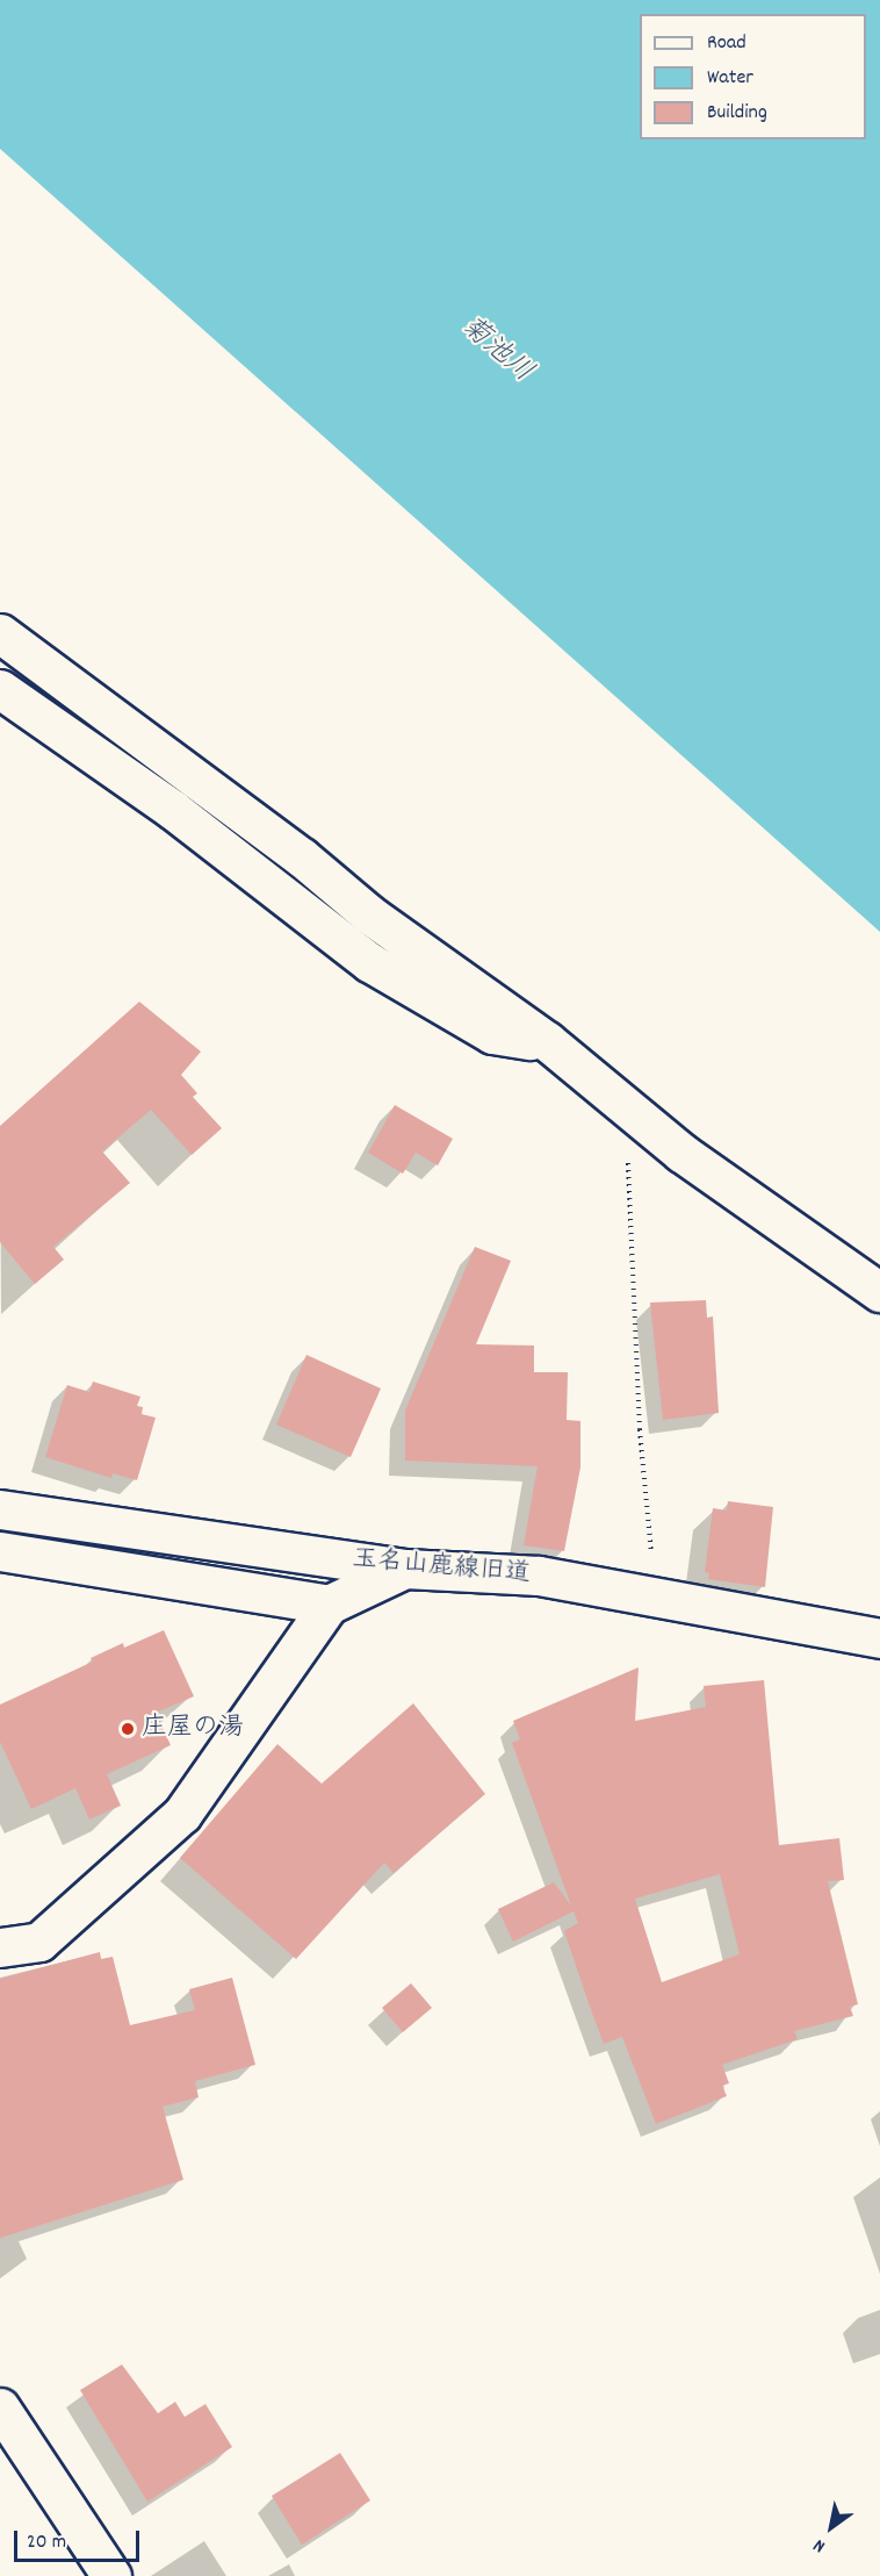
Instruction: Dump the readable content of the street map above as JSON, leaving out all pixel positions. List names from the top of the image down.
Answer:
{
  "streets": {
    "street": ["玉名山鹿線旧道"]
  },
  "water": ["菊池川"],
  "places": ["庄屋の湯"],
  "legend": ["Road", "Water", "Building"],
  "scale_bar": "20 m",
  "north": "bottom left"
}
